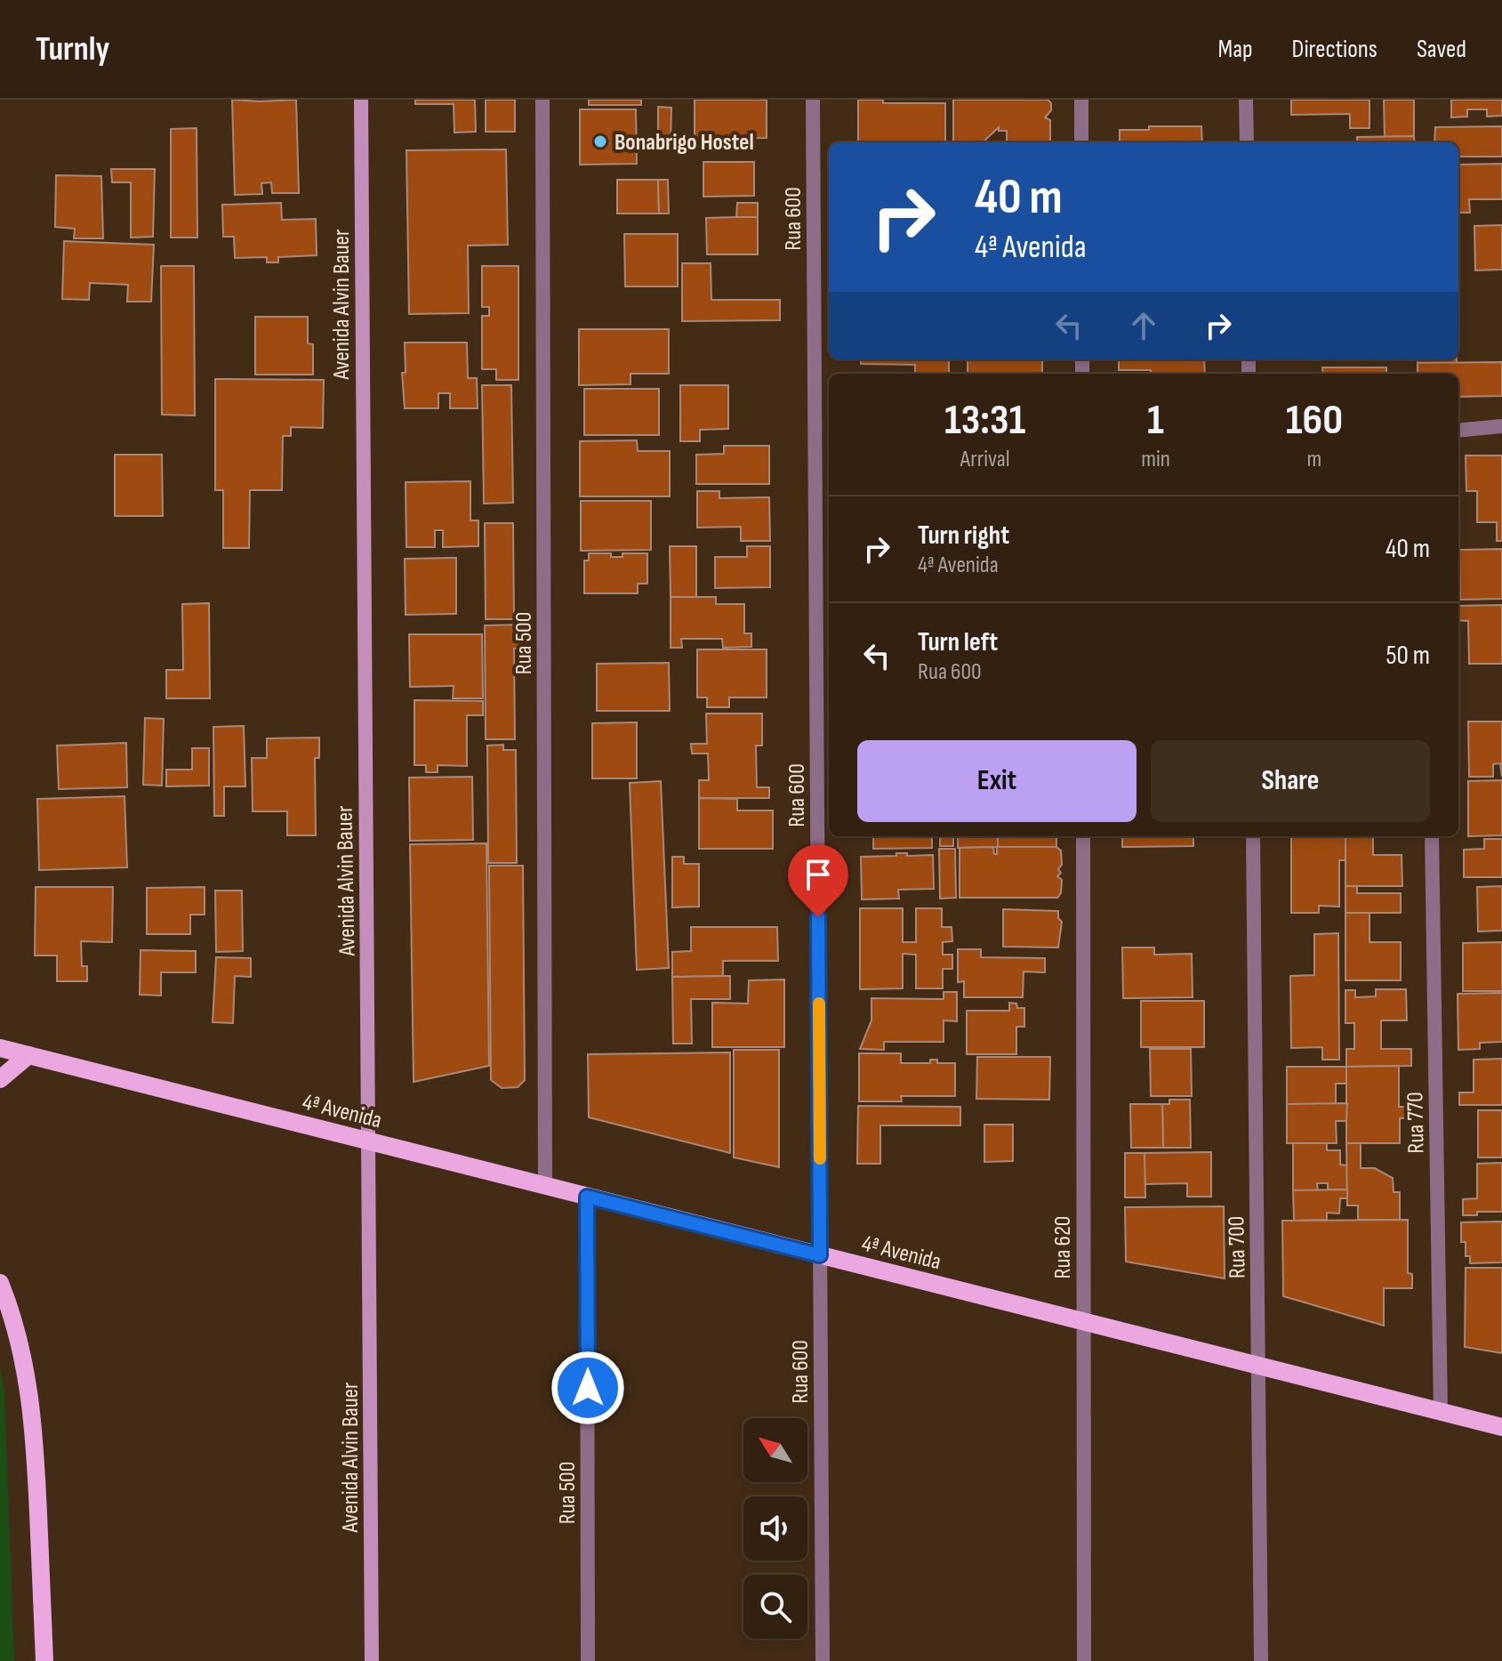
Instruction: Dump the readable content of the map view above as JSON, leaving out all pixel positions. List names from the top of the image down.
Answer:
{
  "streets": {
    "main road": ["Avenida Alvin Bauer", "4ª Avenida"],
    "street": [
      "Rua 600",
      "Rua 500",
      "Rua 770",
      "Rua 620",
      "Rua 700"
    ]
  },
  "crossings": [
    ["Rua 600", "4ª Avenida"],
    ["Avenida Alvin Bauer", "4ª Avenida"],
    ["Rua 500", "4ª Avenida"],
    ["4ª Avenida", "Rua 770"],
    ["4ª Avenida", "Rua 620"],
    ["4ª Avenida", "Rua 700"]
  ],
  "places": ["Bonabrigo Hostel"],
  "north": "top left",
  "page": {
    "header": "Turnly",
    "nav": ["Map", "Directions", "Saved"],
    "turn": ["40 m", "4ª Avenida"],
    "eta": [
      "13:31",
      "Arrival",
      "1",
      "min",
      "160",
      "m"
    ],
    "list": [
      {
        "name": "Turn right",
        "note": "4ª Avenida",
        "value": "40 m"
      },
      {
        "name": "Turn left",
        "note": "Rua 600",
        "value": "50 m"
      }
    ],
    "buttons": ["Exit", "Share"]
  }
}
